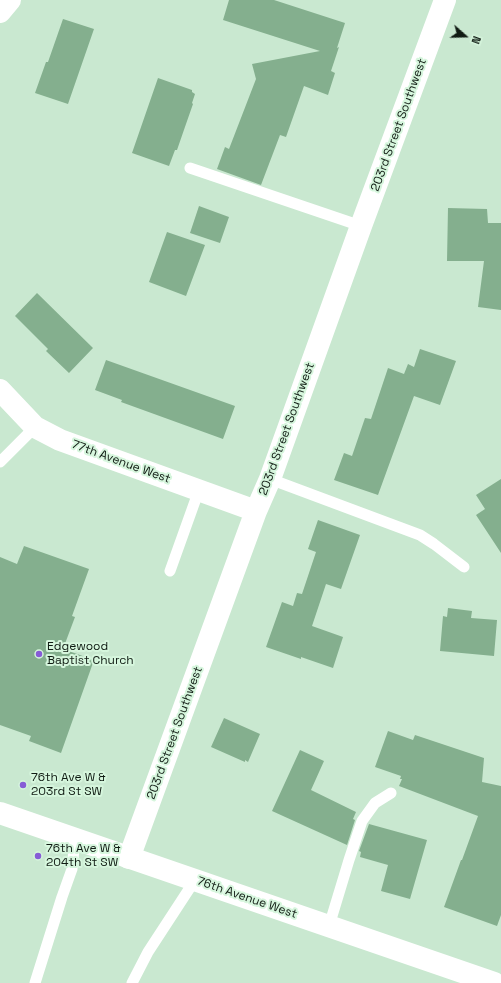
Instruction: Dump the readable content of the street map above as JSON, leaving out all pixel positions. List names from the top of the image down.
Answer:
{
  "streets": {
    "street": ["203rd Street Southwest", "77th Avenue West", "76th Avenue West"]
  },
  "crossings": [
    ["203rd Street Southwest", "77th Avenue West"],
    ["203rd Street Southwest", "76th Avenue West"]
  ],
  "places": ["Edgewood Baptist Church", "76th Ave W & 203rd St SW", "76th Ave W & 204th St SW"],
  "north": "right"
}
